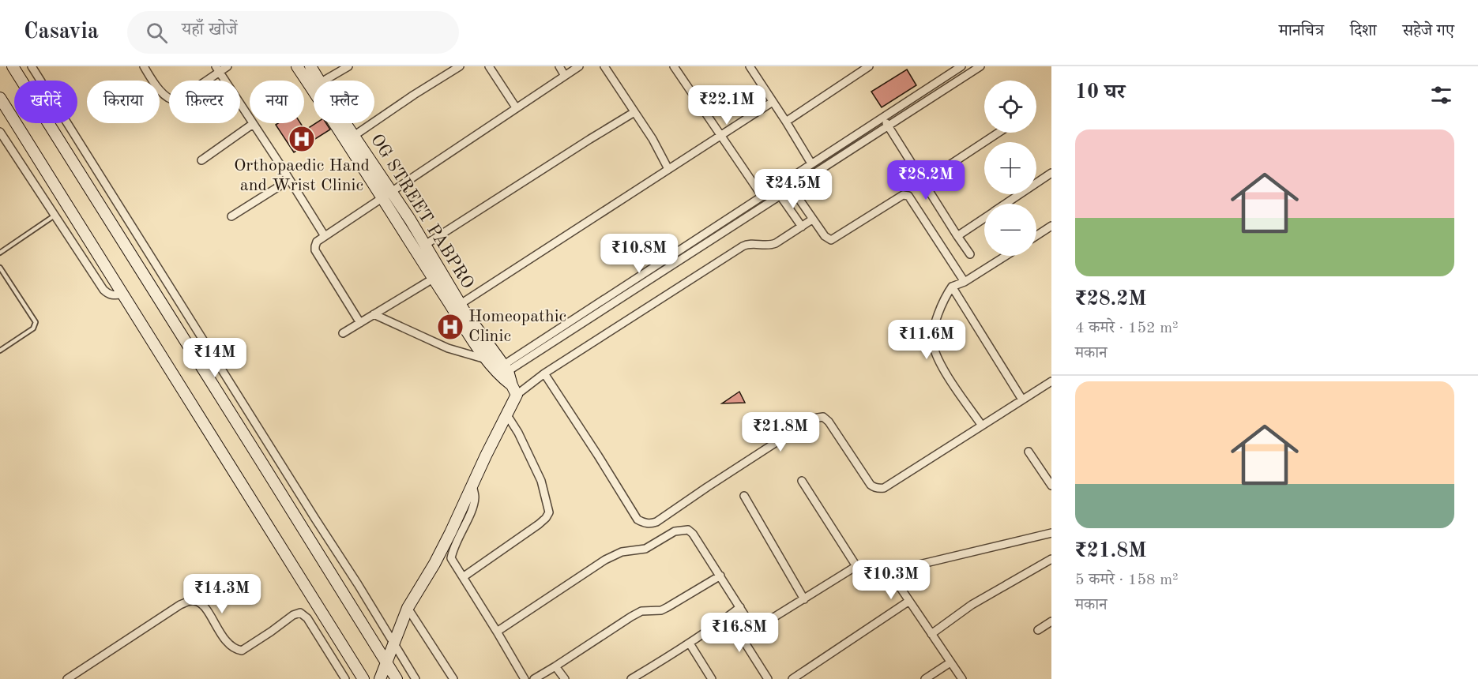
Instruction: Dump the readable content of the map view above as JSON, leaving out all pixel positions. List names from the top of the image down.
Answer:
{
  "streets": {
    "main road": ["OG STREET PABPRO"]
  },
  "places": {
    "hospital": ["Orthopaedic Hand and Wrist Clinic", "Homeopathic Clinic"]
  },
  "page": {
    "header": "Casavia",
    "search": "यहाँ खोजें",
    "nav": ["मानचित्र", "दिशा", "सहेजे गए"],
    "heading": "10 घर",
    "map_buttons": ["+", "−"],
    "chip": [
      "खरीदें",
      "किराया",
      "फ़िल्टर",
      "नया",
      "फ़्लैट"
    ],
    "price": [
      "₹22.1M",
      "₹28.2M",
      "₹24.5M",
      "₹10.8M",
      "₹11.6M",
      "₹14M",
      "₹21.8M",
      "₹10.3M",
      "₹14.3M",
      "₹16.8M"
    ],
    "list": [
      {
        "name": "₹28.2M",
        "note": "4 कमरे · 152 m² · मकान"
      },
      {
        "name": "₹21.8M",
        "note": "5 कमरे · 158 m² · मकान"
      }
    ]
  }
}
